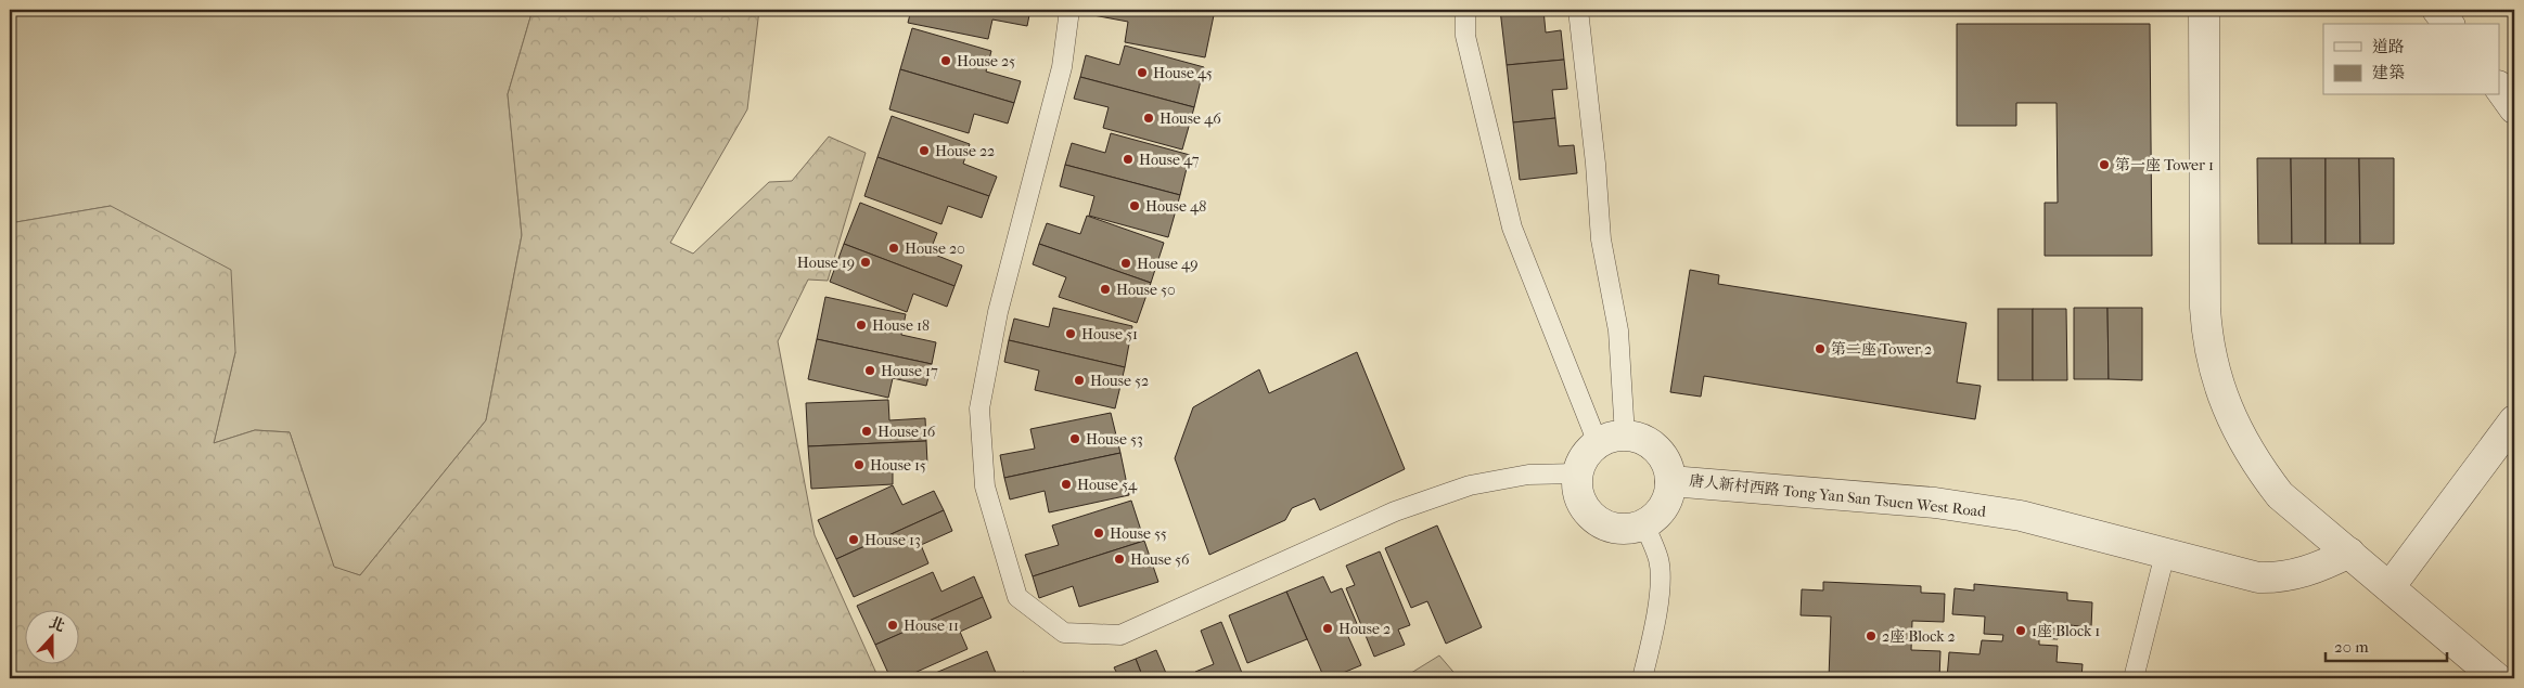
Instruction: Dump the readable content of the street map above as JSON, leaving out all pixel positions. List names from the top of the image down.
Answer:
{
  "streets": {
    "street": ["唐人新村西路 Tong Yan San Tsuen West Road"]
  },
  "places": [
    "House 25",
    "House 45",
    "House 46",
    "House 22",
    "House 47",
    "第一座 Tower 1",
    "House 48",
    "House 20",
    "House 19",
    "House 49",
    "House 50",
    "House 18",
    "House 51",
    "第二座 Tower 2",
    "House 17",
    "House 52",
    "House 16",
    "House 53",
    "House 15",
    "House 54",
    "House 55",
    "House 13",
    "House 56",
    "House 11",
    "House 2",
    "1座 Block 1",
    "2座 Block 2"
  ],
  "legend": ["道路", "建築"],
  "scale_bar": "20 m",
  "north": "top"
}
